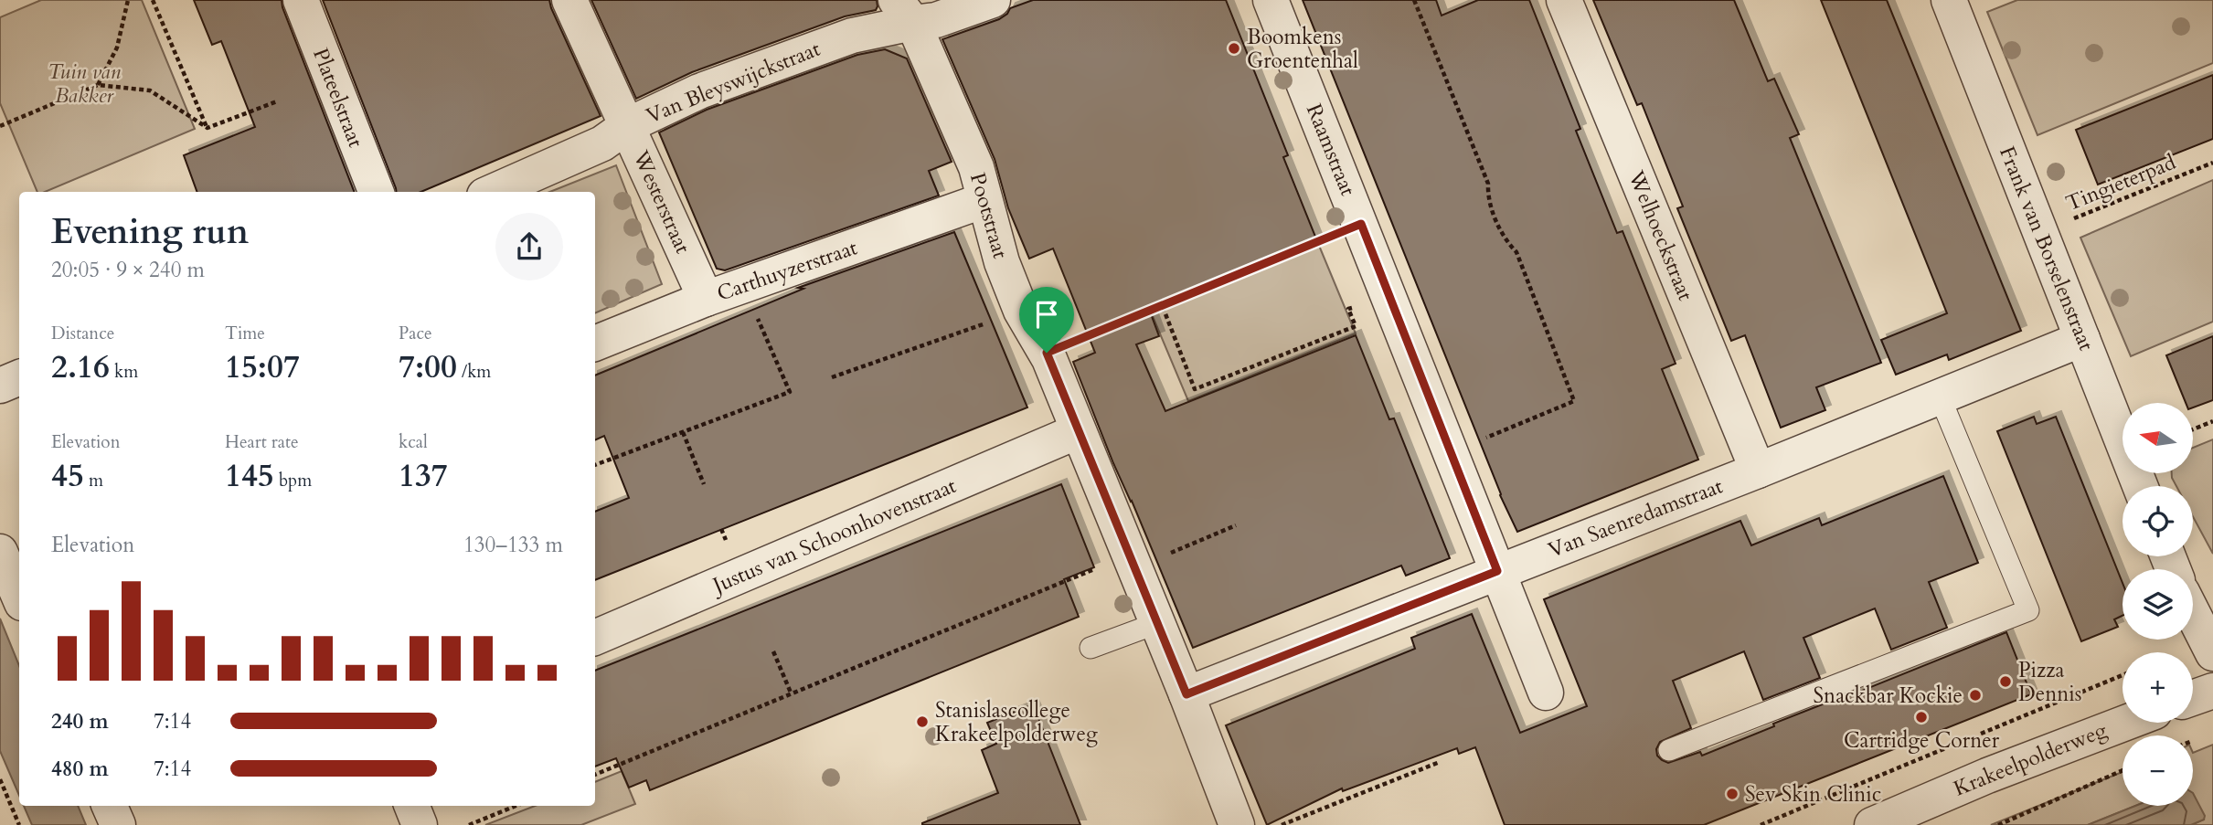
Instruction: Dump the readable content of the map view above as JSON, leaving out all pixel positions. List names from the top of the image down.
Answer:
{
  "streets": {
    "street": [
      "Van Bleyswijckstraat",
      "Plateelstraat",
      "Raamstraat",
      "Westerstraat",
      "Pootstraat",
      "Welhoeckstraat",
      "Frank van Borselenstraat",
      "Carthuyzerstraat",
      "Van Saenredamstraat",
      "Justus van Schoonhovenstraat",
      "Krakeelpolderweg"
    ],
    "path": ["Tingieterpad"]
  },
  "crossings": [
    ["Van Bleyswijckstraat", "Westerstraat"],
    ["Van Bleyswijckstraat", "Pootstraat"],
    ["Raamstraat", "Van Saenredamstraat"],
    ["Tingieterpad", "Frank van Borselenstraat"],
    ["Westerstraat", "Carthuyzerstraat"],
    ["Pootstraat", "Carthuyzerstraat"],
    ["Pootstraat", "Van Saenredamstraat"],
    ["Pootstraat", "Justus van Schoonhovenstraat"],
    ["Welhoeckstraat", "Van Saenredamstraat"],
    ["Frank van Borselenstraat", "Van Saenredamstraat"]
  ],
  "parks": ["Tuin van Bakker"],
  "places": [
    "Boomkens Groentenhal",
    "Pizza Dennis",
    "Snackbar Kockie",
    "Cartridge Corner",
    "Stanislascollege Krakeelpolderweg",
    "Sev Skin Clinic"
  ],
  "north": "left",
  "page": {
    "heading": ["Evening run", "20:05 · 9 × 240 m"],
    "stats": [
      ["Distance", "2.16 km"],
      ["Time", "15:07"],
      ["Pace", "7:00 /km"],
      ["Elevation", "45 m"],
      ["Heart rate", "145 bpm"],
      ["kcal", "137"]
    ],
    "map_buttons": ["+", "−"],
    "chart": ["Elevation", "130–133 m"],
    "list": [
      {
        "name": "240 m",
        "note": "7:14"
      },
      {
        "name": "480 m",
        "note": "7:14"
      }
    ]
  }
}
